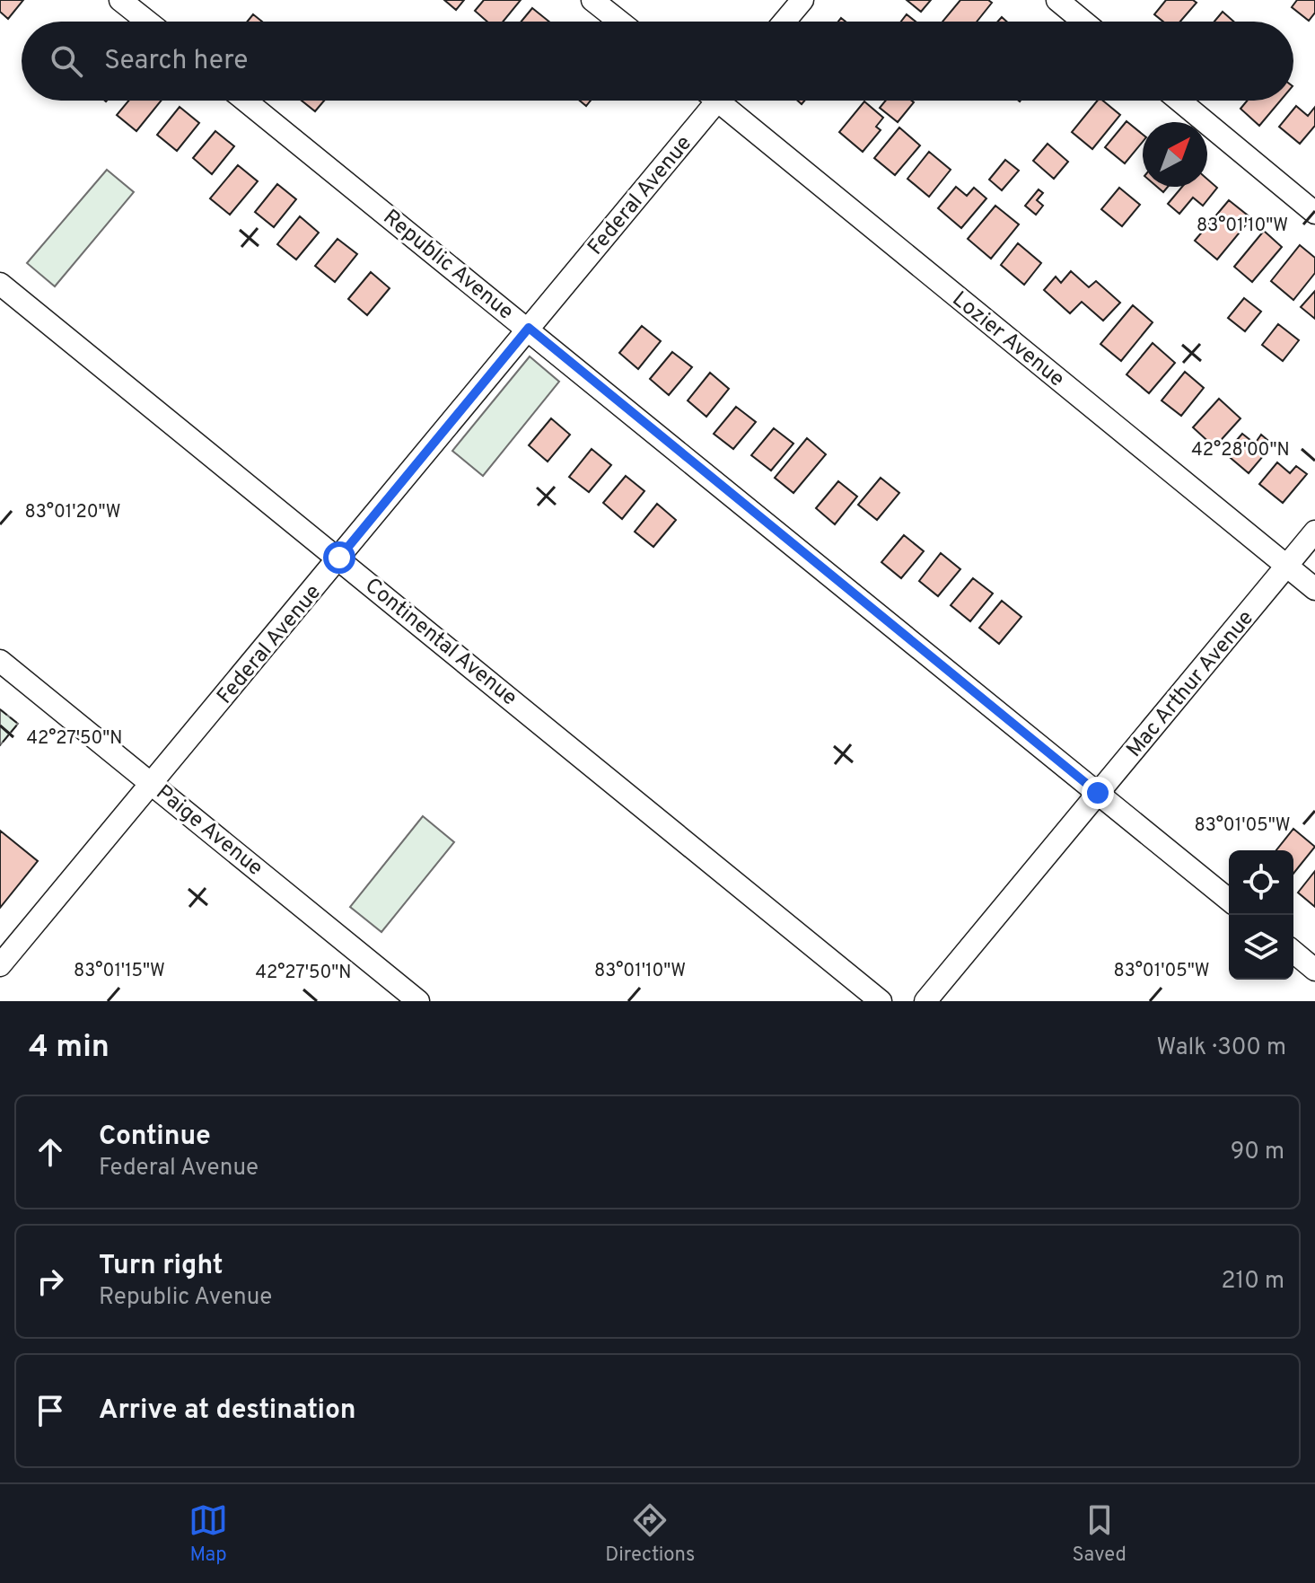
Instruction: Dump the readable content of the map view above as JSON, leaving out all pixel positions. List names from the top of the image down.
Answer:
{
  "streets": {
    "street": [
      "Federal Avenue",
      "Republic Avenue",
      "Lozier Avenue",
      "Continental Avenue",
      "Mac Arthur Avenue",
      "Paige Avenue"
    ]
  },
  "crossings": [
    ["Federal Avenue", "Republic Avenue"],
    ["Federal Avenue", "Continental Avenue"],
    ["Federal Avenue", "Paige Avenue"],
    ["Republic Avenue", "Mac Arthur Avenue"],
    ["Lozier Avenue", "Mac Arthur Avenue"]
  ],
  "north": "top right",
  "page": {
    "search": "Search here",
    "heading": ["4 min", "Walk · 300 m"],
    "list": [
      ["Continue", "Federal Avenue", "90 m"],
      ["Turn right", "Republic Avenue", "210 m"],
      "Arrive at destination"
    ],
    "nav": ["Map", "Directions", "Saved"]
  },
  "coordinates": [
    "83°01'10\"W",
    "42°28'00\"N",
    "83°01'20\"W",
    "42°27'50\"N",
    "83°01'05\"W",
    "83°01'15\"W"
  ]
}
